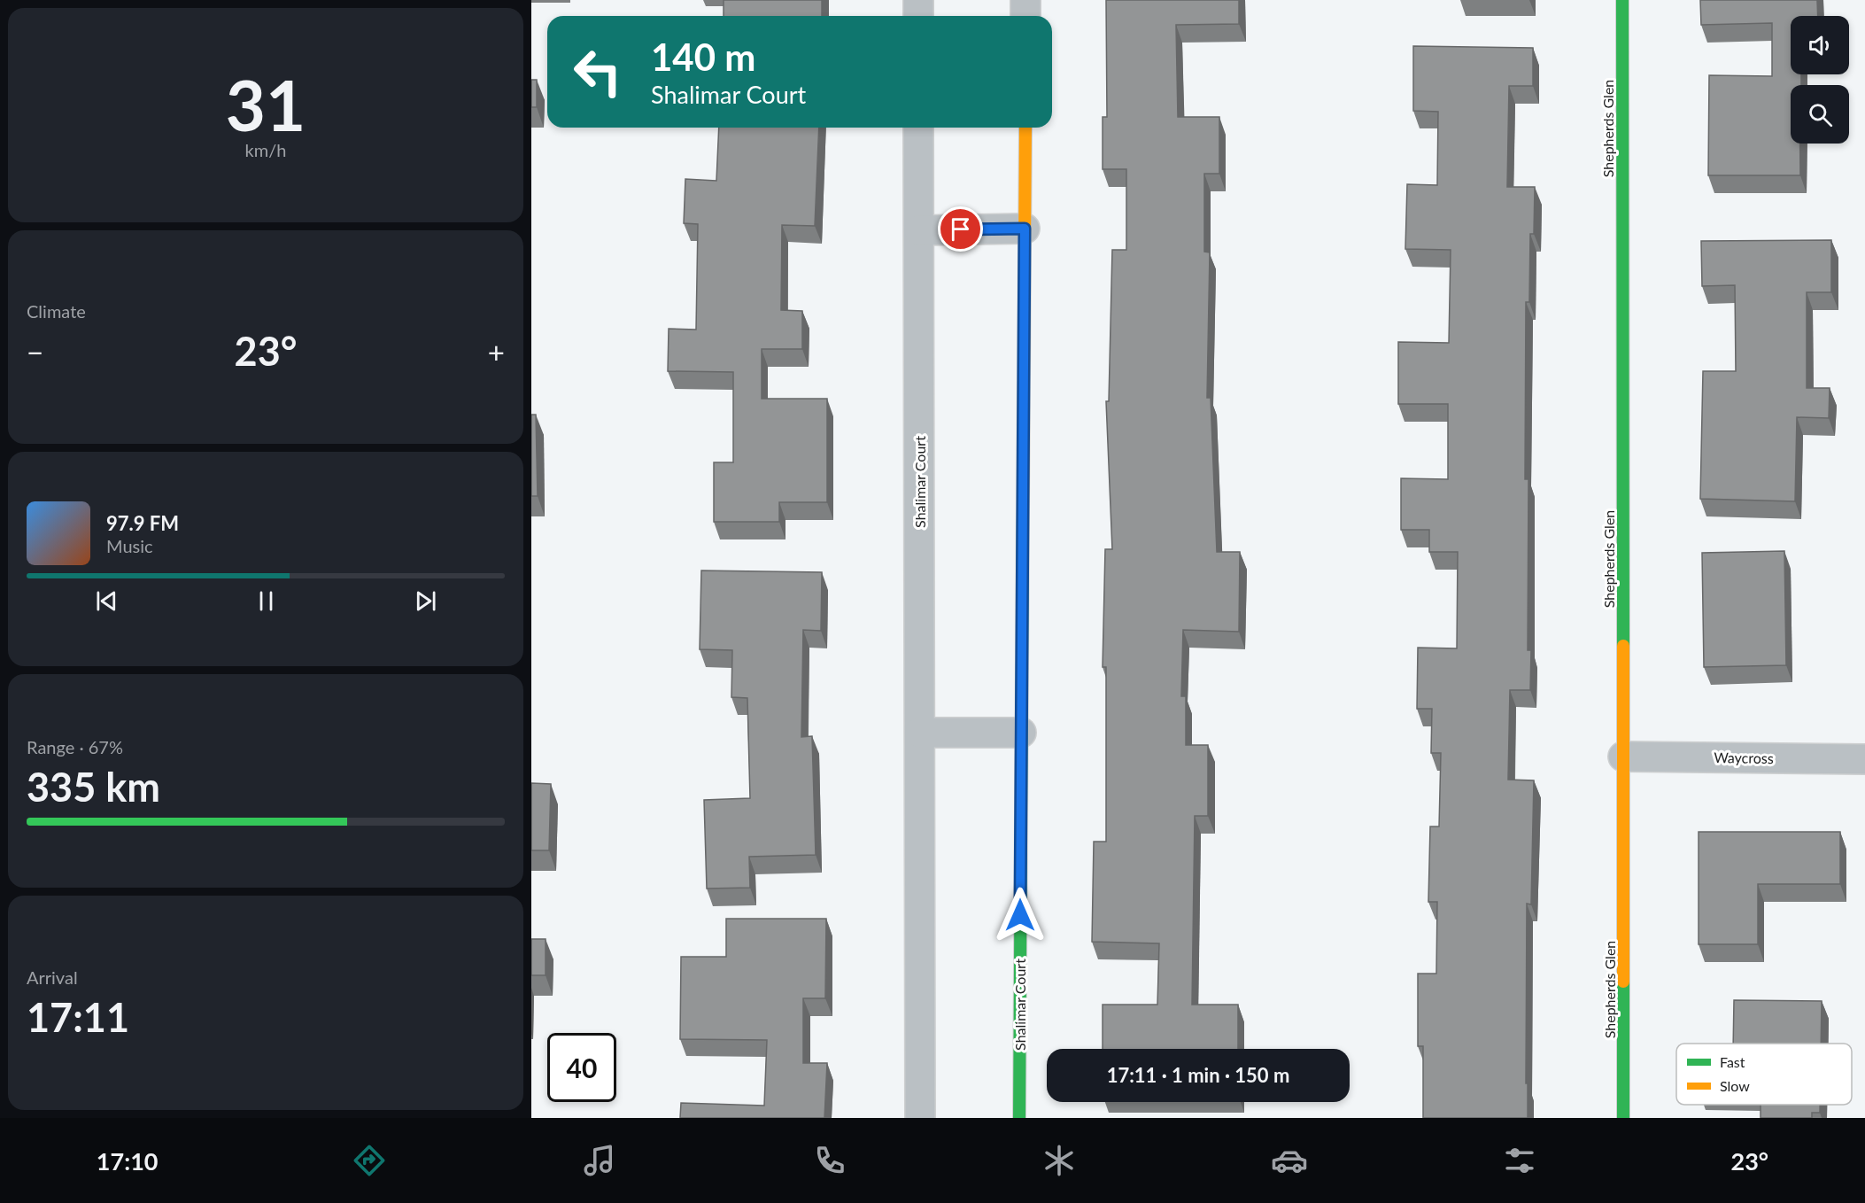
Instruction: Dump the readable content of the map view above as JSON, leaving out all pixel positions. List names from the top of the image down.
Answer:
{
  "streets": {
    "street": ["Shepherds Glen", "Shalimar Court", "Waycross"]
  },
  "crossings": [
    ["Shepherds Glen", "Waycross"]
  ],
  "legend": ["Fast", "Slow"],
  "page": {
    "tile": [
      ["31", "km/h"],
      "Climate",
      ["Range · 67%", "335 km"],
      ["Arrival", "17:11"]
    ],
    "turn": ["140 m", "Shalimar Court"],
    "heat": ["−", "23°", "+"],
    "song": ["97.9 FM", "Music"],
    "limit": "40",
    "trip": "17:11 · 1 min · 150 m",
    "tabs": ["17:10", "23°"]
  }
}
